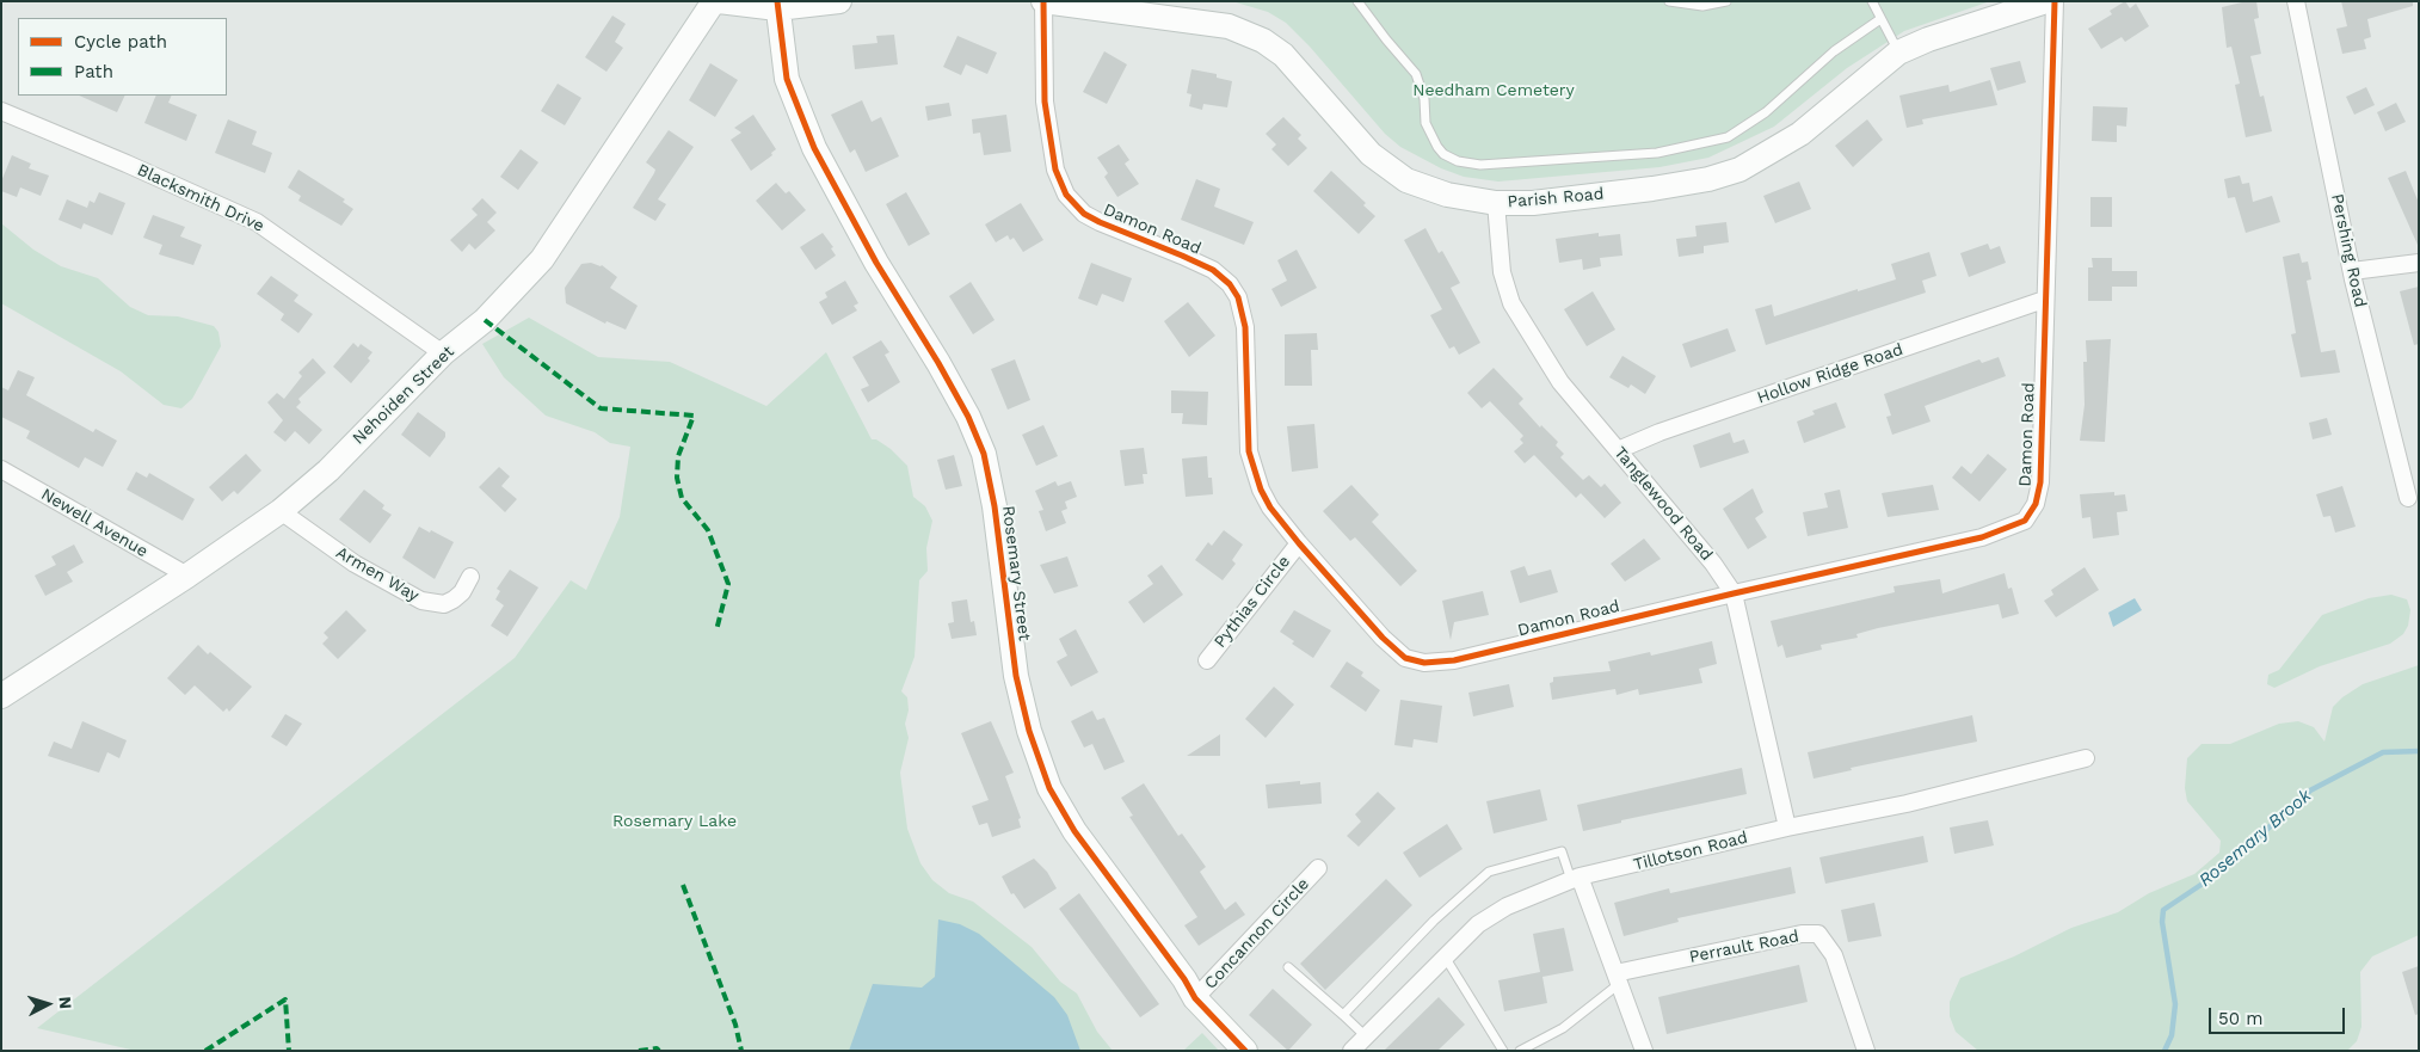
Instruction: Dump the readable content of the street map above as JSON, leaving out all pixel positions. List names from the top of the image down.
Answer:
{
  "streets": {
    "street": [
      "Blacksmith Drive",
      "Parish Road",
      "Damon Road",
      "Pershing Road",
      "Hollow Ridge Road",
      "Nehoiden Street",
      "Tanglewood Road",
      "Newell Avenue",
      "Rosemary Street",
      "Armen Way",
      "Pythias Circle",
      "Tillotson Road",
      "Concannon Circle",
      "Perrault Road"
    ]
  },
  "crossings": [
    ["Blacksmith Drive", "Nehoiden Street"],
    ["Parish Road", "Damon Road"],
    ["Parish Road", "Tanglewood Road"],
    ["Damon Road", "Hollow Ridge Road"],
    ["Damon Road", "Tanglewood Road"],
    ["Damon Road", "Pythias Circle"],
    ["Hollow Ridge Road", "Tanglewood Road"],
    ["Nehoiden Street", "Newell Avenue"],
    ["Nehoiden Street", "Armen Way"],
    ["Tanglewood Road", "Tillotson Road"],
    ["Rosemary Street", "Concannon Circle"]
  ],
  "water": ["Rosemary Brook"],
  "parks": ["Needham Cemetery", "Rosemary Lake"],
  "legend": ["Cycle path", "Path"],
  "scale_bar": "50 m",
  "north": "right"
}
